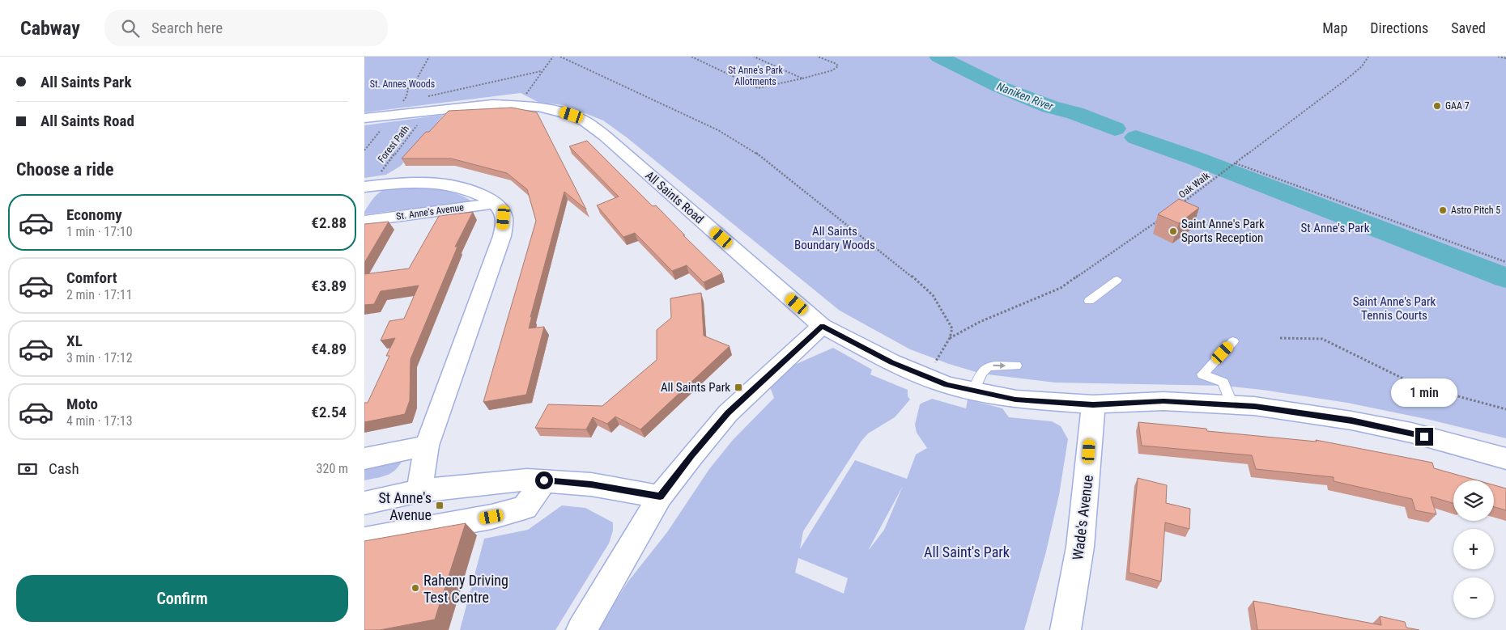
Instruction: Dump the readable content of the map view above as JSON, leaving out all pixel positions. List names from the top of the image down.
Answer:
{
  "streets": {
    "street": ["All Saints Road", "St. Anne's Avenue", "Wade's Avenue"],
    "path": ["Forest Path", "Oak Walk"]
  },
  "crossings": [
    ["Forest Path", "All Saints Road"],
    ["All Saints Road", "Wade's Avenue"]
  ],
  "water": ["Naniken River"],
  "parks": [
    "St Anne's Park Allotments",
    "St. Annes Woods",
    "St Anne's Park",
    "All Saints Boundary Woods",
    "Saint Anne's Park Tennis Courts",
    "All Saint's Park"
  ],
  "places": {
    "other": [
      "GAA 7",
      "Astro Pitch 5",
      "Saint Anne's Park Sports Reception",
      "Raheny Driving Test Centre"
    ],
    "transit": ["All Saints Park", "St Anne's Avenue"]
  },
  "page": {
    "header": "Cabway",
    "search": "Search here",
    "nav": ["Map", "Directions", "Saved"],
    "banner": ["All Saints Park", "All Saints Road"],
    "heading": "Choose a ride",
    "list": [
      {
        "name": "Economy",
        "note": "1 min · 17:10",
        "value": "€2.88"
      },
      {
        "name": "Comfort",
        "note": "2 min · 17:11",
        "value": "€3.89"
      },
      {
        "name": "XL",
        "note": "3 min · 17:12",
        "value": "€4.89"
      },
      {
        "name": "Moto",
        "note": "4 min · 17:13",
        "value": "€2.54"
      }
    ],
    "bubble": "1 min",
    "pay": ["Cash", "320 m"],
    "map_buttons": ["+", "−"],
    "buttons": "Confirm"
  }
}
